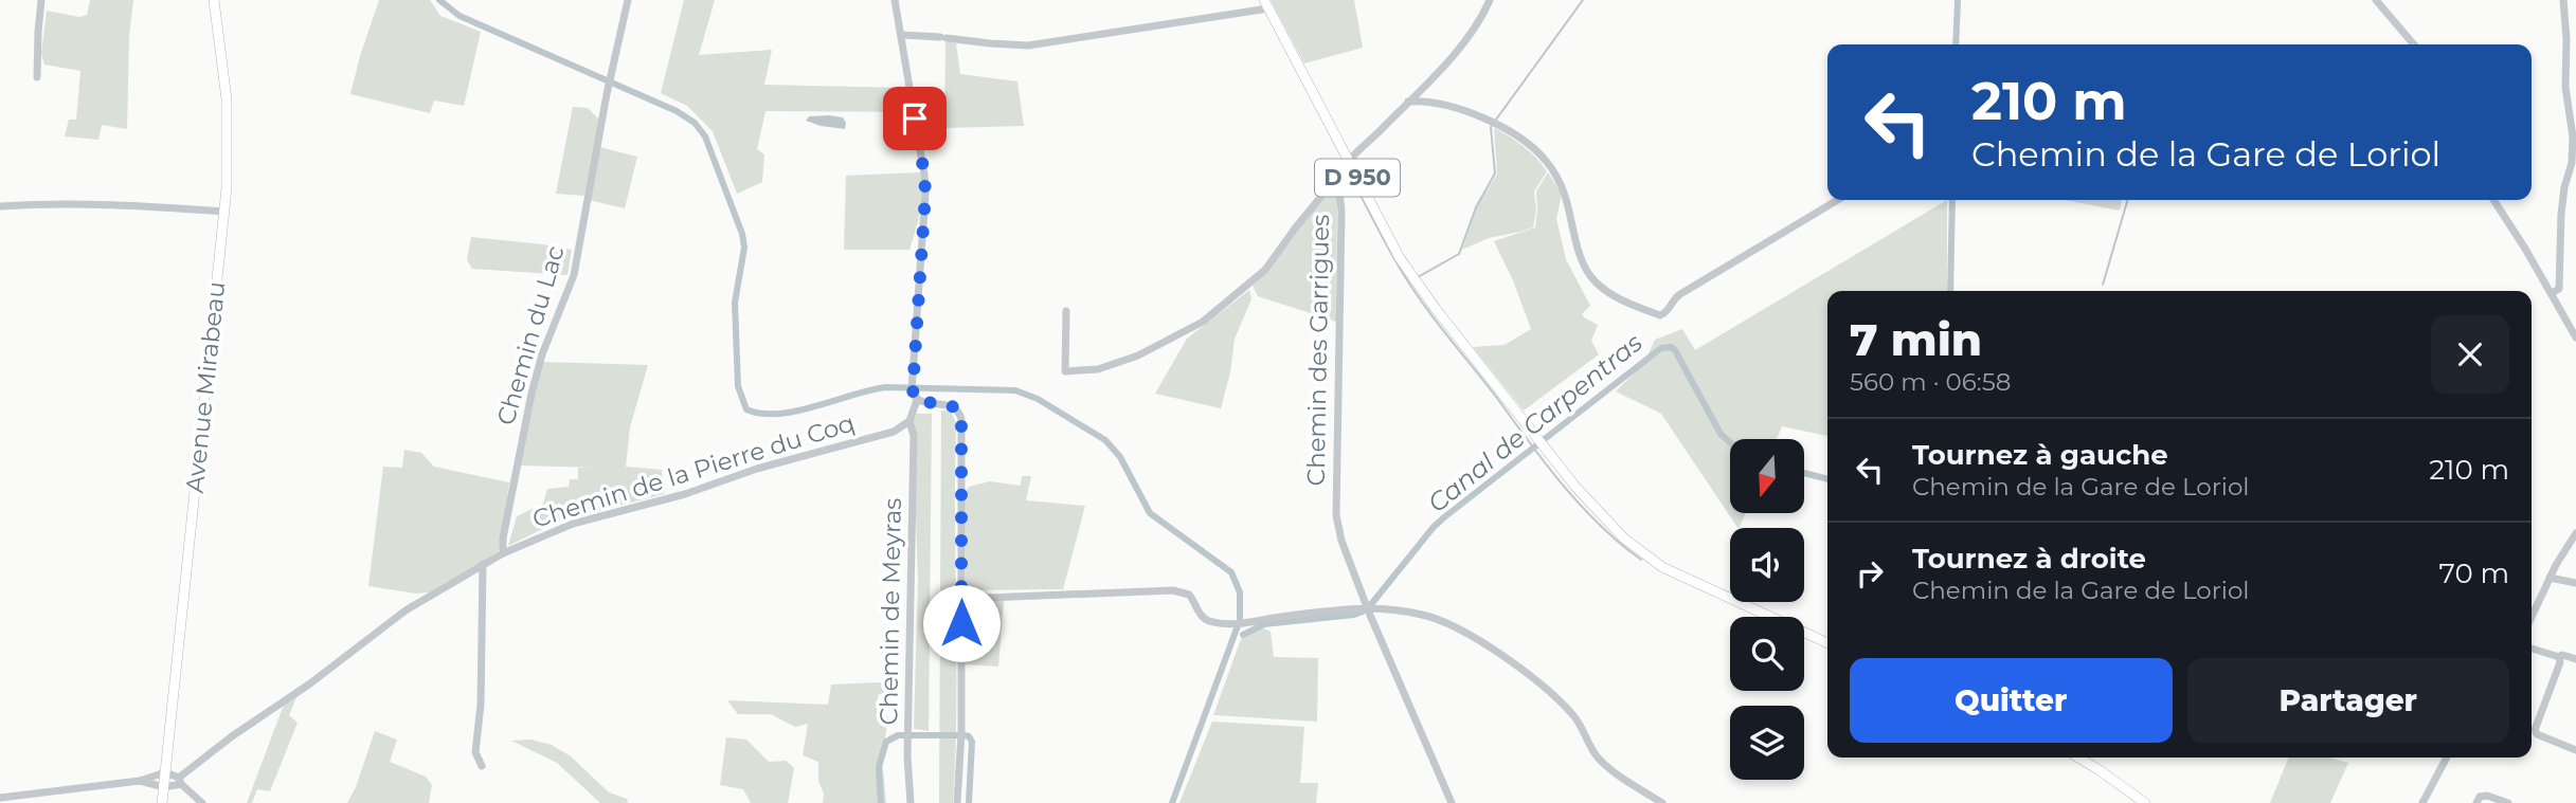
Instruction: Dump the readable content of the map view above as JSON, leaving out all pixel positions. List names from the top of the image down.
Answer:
{
  "streets": {
    "main road": ["D 950", "Avenue Mirabeau"],
    "street": [
      "Chemin du Lac",
      "Chemin des Garrigues",
      "Chemin de la Pierre du Coq",
      "Chemin de Meyras"
    ]
  },
  "crossings": [
    ["D 950", "Chemin des Garrigues"],
    ["Chemin du Lac", "Chemin de la Pierre du Coq"],
    ["Chemin de la Pierre du Coq", "Chemin de Meyras"]
  ],
  "water": ["Canal de Carpentras"],
  "north": "bottom",
  "page": {
    "turn": ["210 m", "Chemin de la Gare de Loriol"],
    "heading": ["7 min", "560 m · 06:58"],
    "list": [
      {
        "name": "Tournez à gauche",
        "note": "Chemin de la Gare de Loriol",
        "value": "210 m"
      },
      {
        "name": "Tournez à droite",
        "note": "Chemin de la Gare de Loriol",
        "value": "70 m"
      }
    ],
    "buttons": ["Quitter", "Partager"]
  }
}
